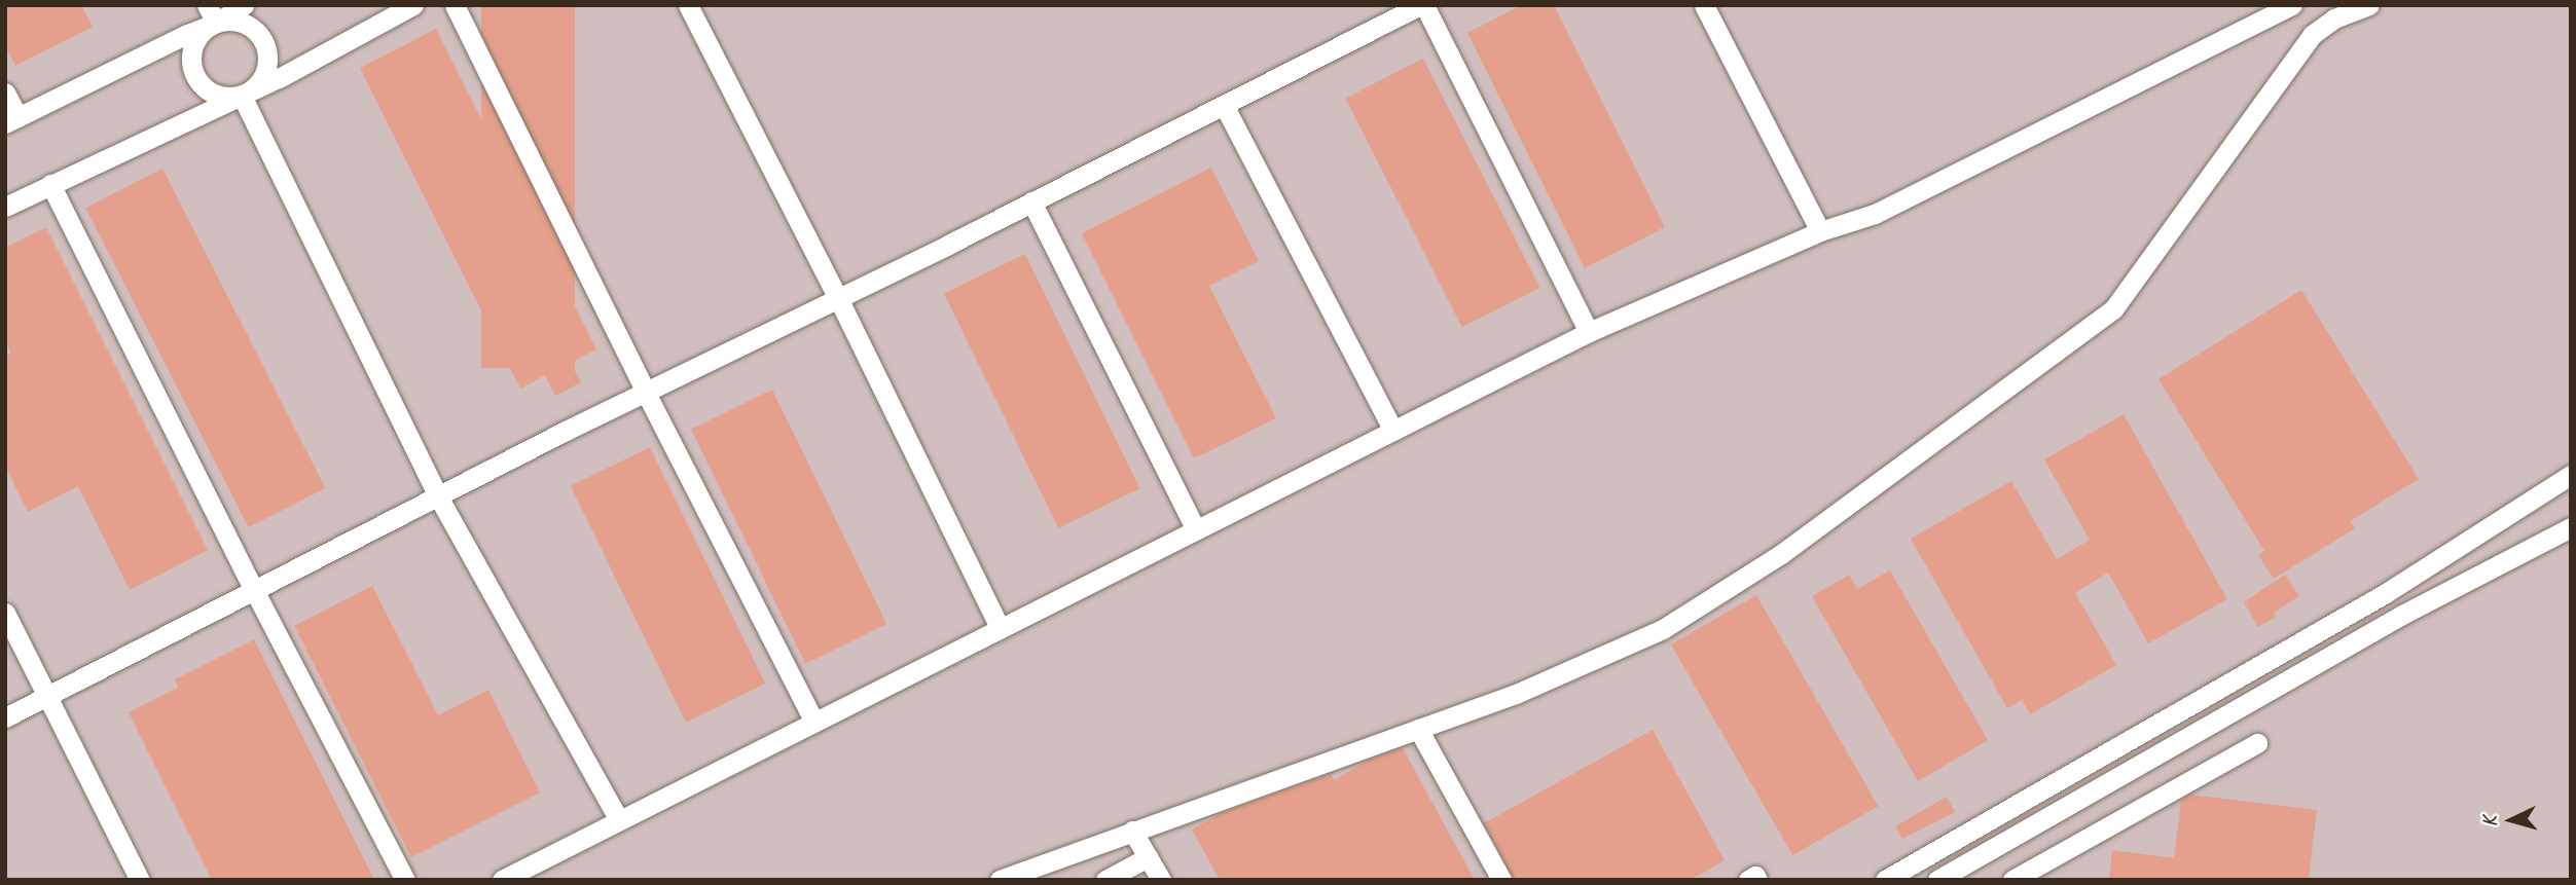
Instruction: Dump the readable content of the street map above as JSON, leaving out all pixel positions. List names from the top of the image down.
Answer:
{
  "north": "left"
}
